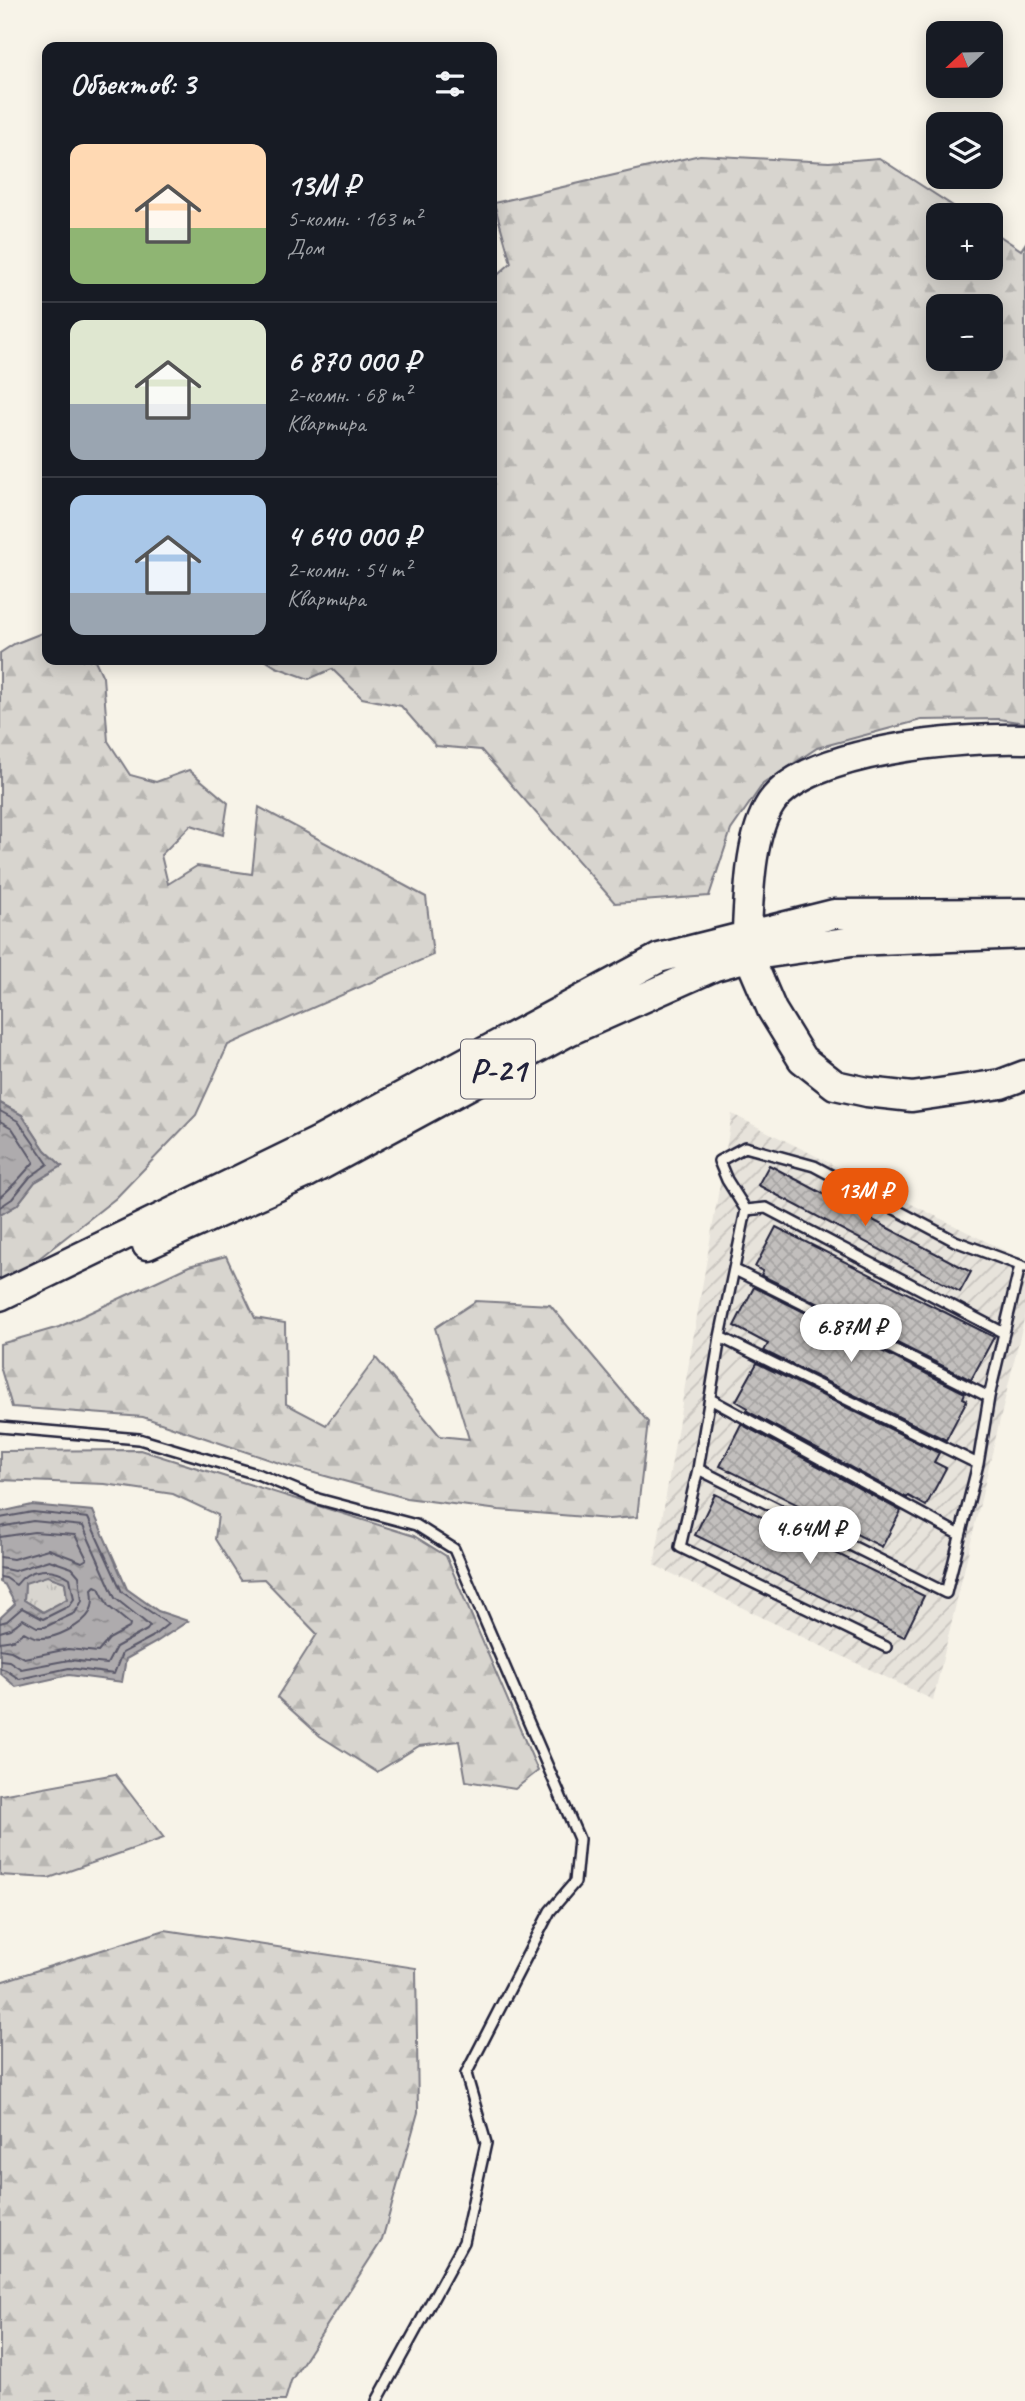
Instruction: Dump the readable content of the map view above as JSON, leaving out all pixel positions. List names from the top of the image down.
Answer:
{
  "streets": {
    "main road": ["Р-21"]
  },
  "north": "left",
  "page": {
    "map_buttons": ["+", "−"],
    "heading": "Объектов: 3",
    "list": [
      {
        "name": "13M ₽",
        "note": "5-комн. · 163 m² · Дом"
      },
      {
        "name": "6 870 000 ₽",
        "note": "2-комн. · 68 m² · Квартира"
      },
      {
        "name": "4 640 000 ₽",
        "note": "2-комн. · 54 m² · Квартира"
      }
    ],
    "price": ["13M ₽", "6.87M ₽", "4.64M ₽"]
  }
}
